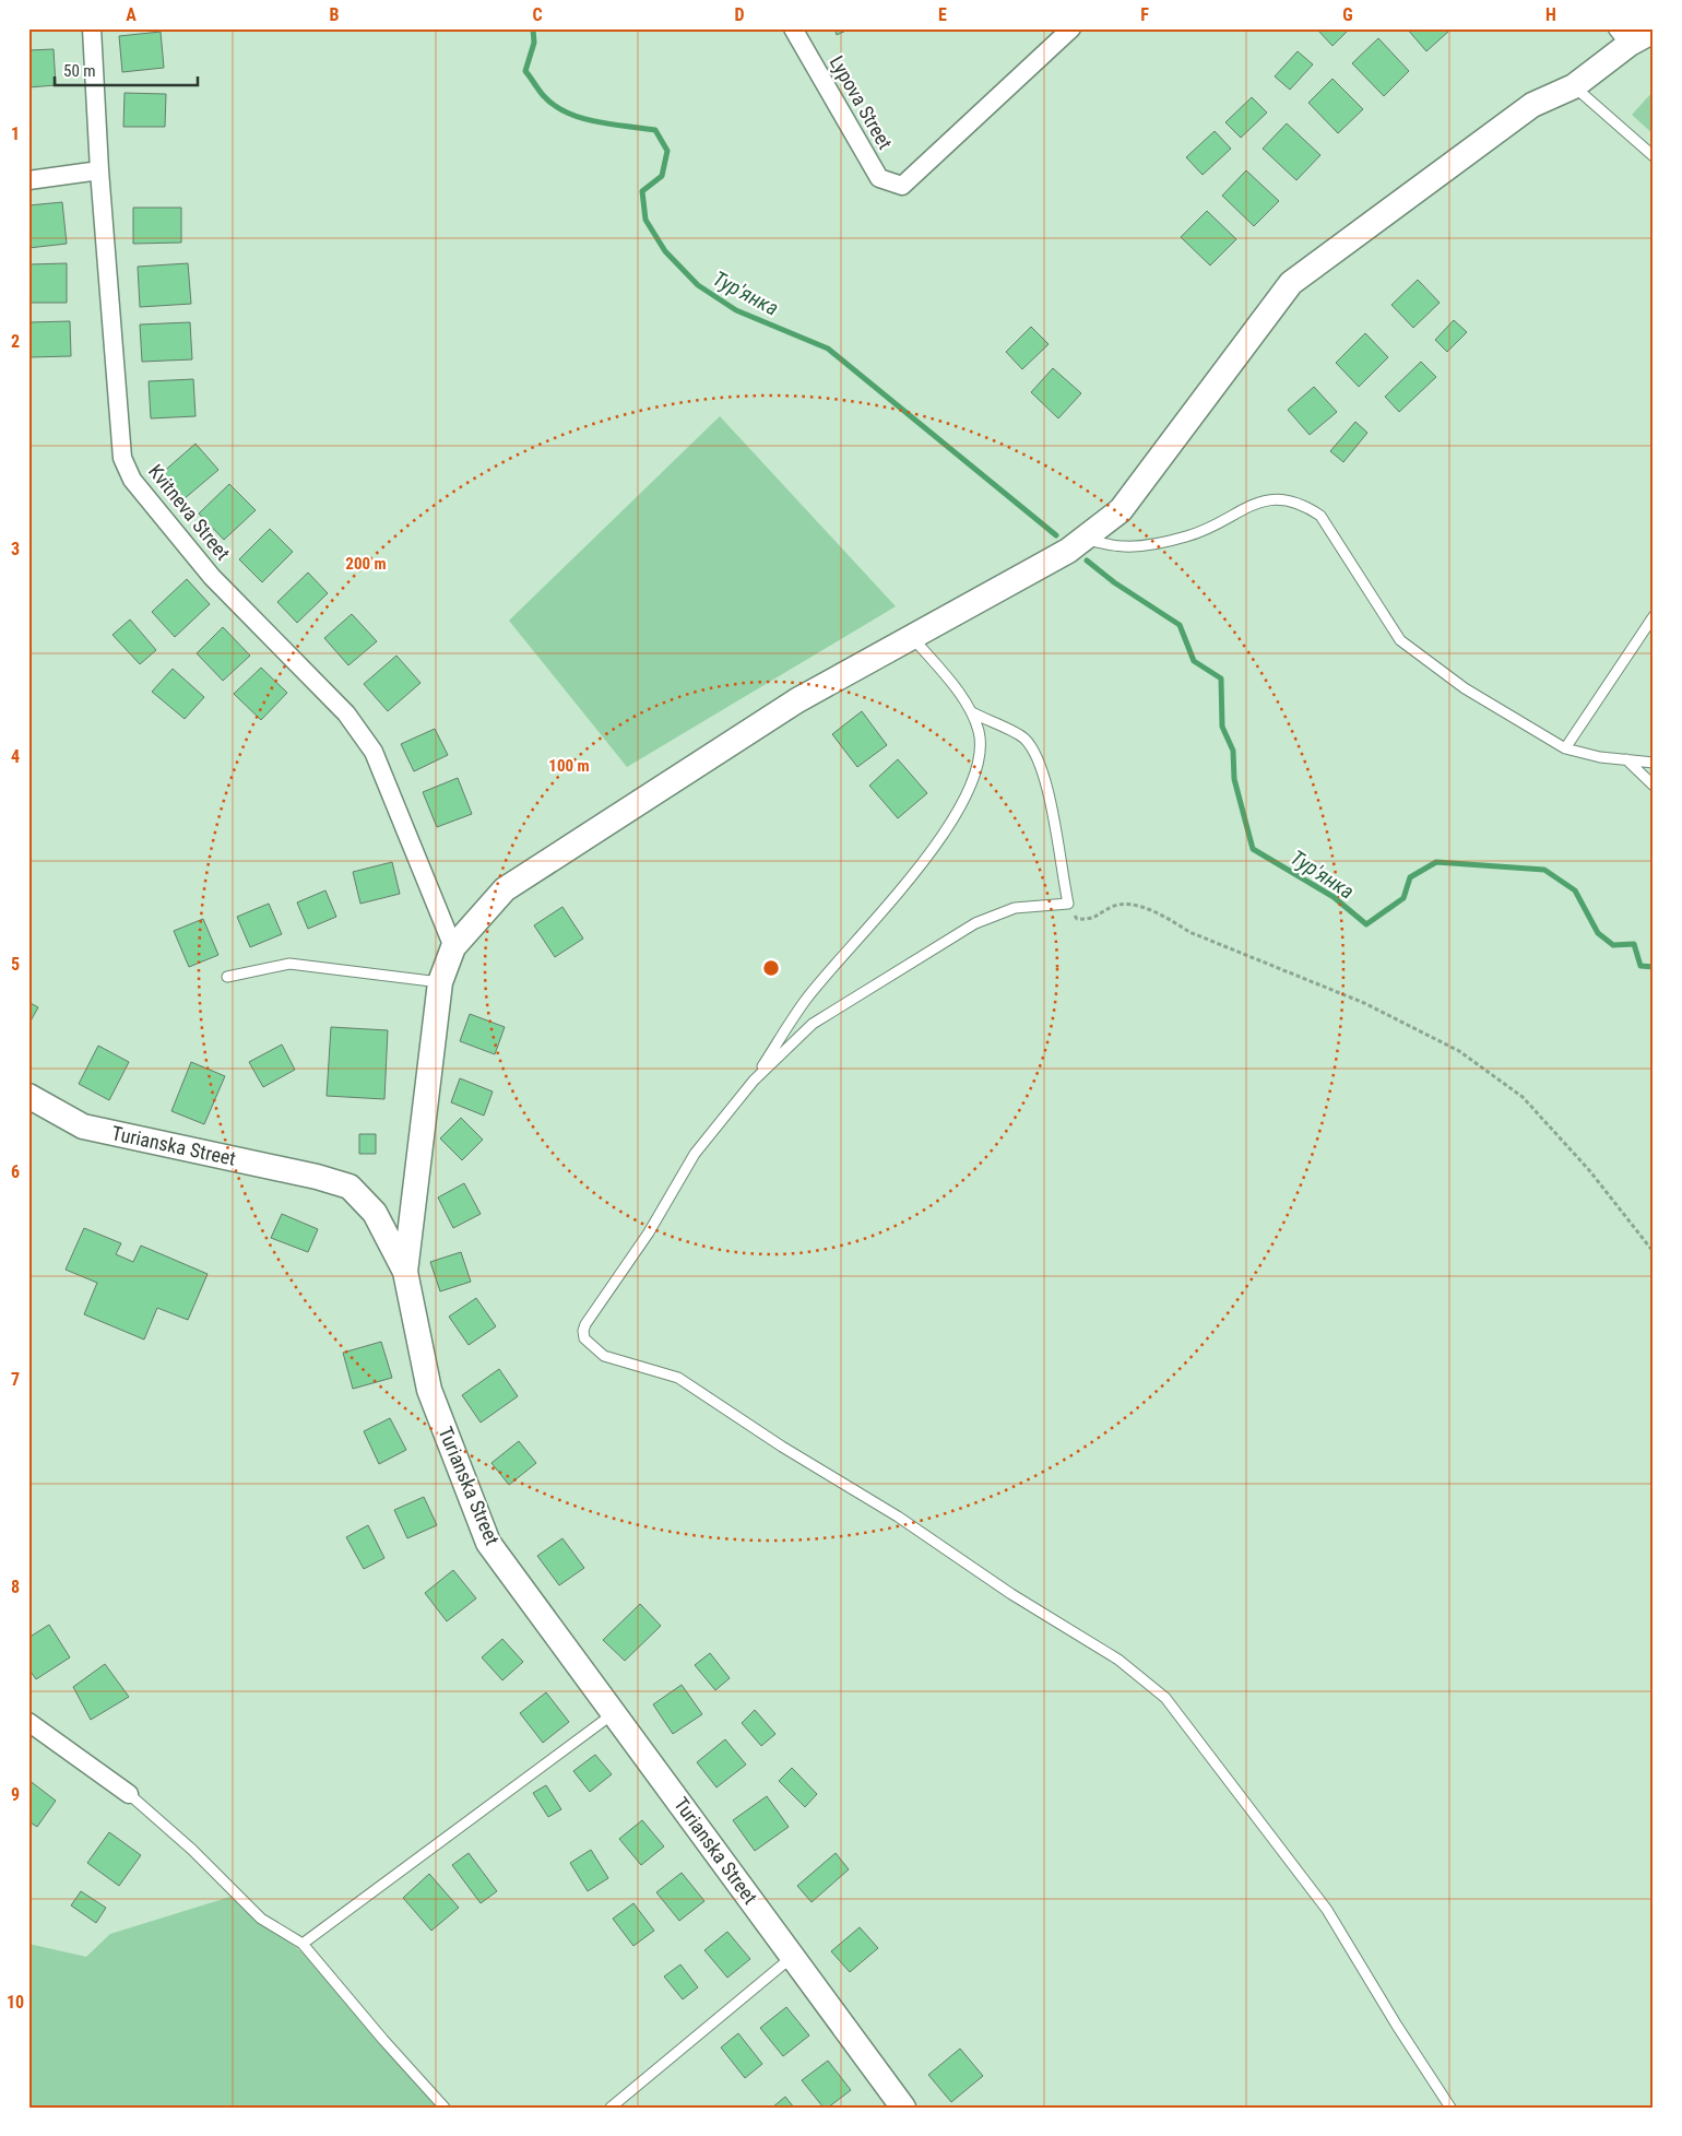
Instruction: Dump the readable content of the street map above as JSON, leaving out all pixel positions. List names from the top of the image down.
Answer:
{
  "streets": {
    "street": ["Lypova Street", "Kvitneva Street", "Turianska Street"]
  },
  "water": ["Тур'янка"],
  "scale_bar": "50 m",
  "grid": {
    "columns": [
      "A",
      "B",
      "C",
      "D",
      "E",
      "F",
      "G",
      "H"
    ],
    "rows": [
      "1",
      "2",
      "3",
      "4",
      "5",
      "6",
      "7",
      "8",
      "9",
      "10"
    ]
  },
  "rings": ["200 m", "100 m"]
}
